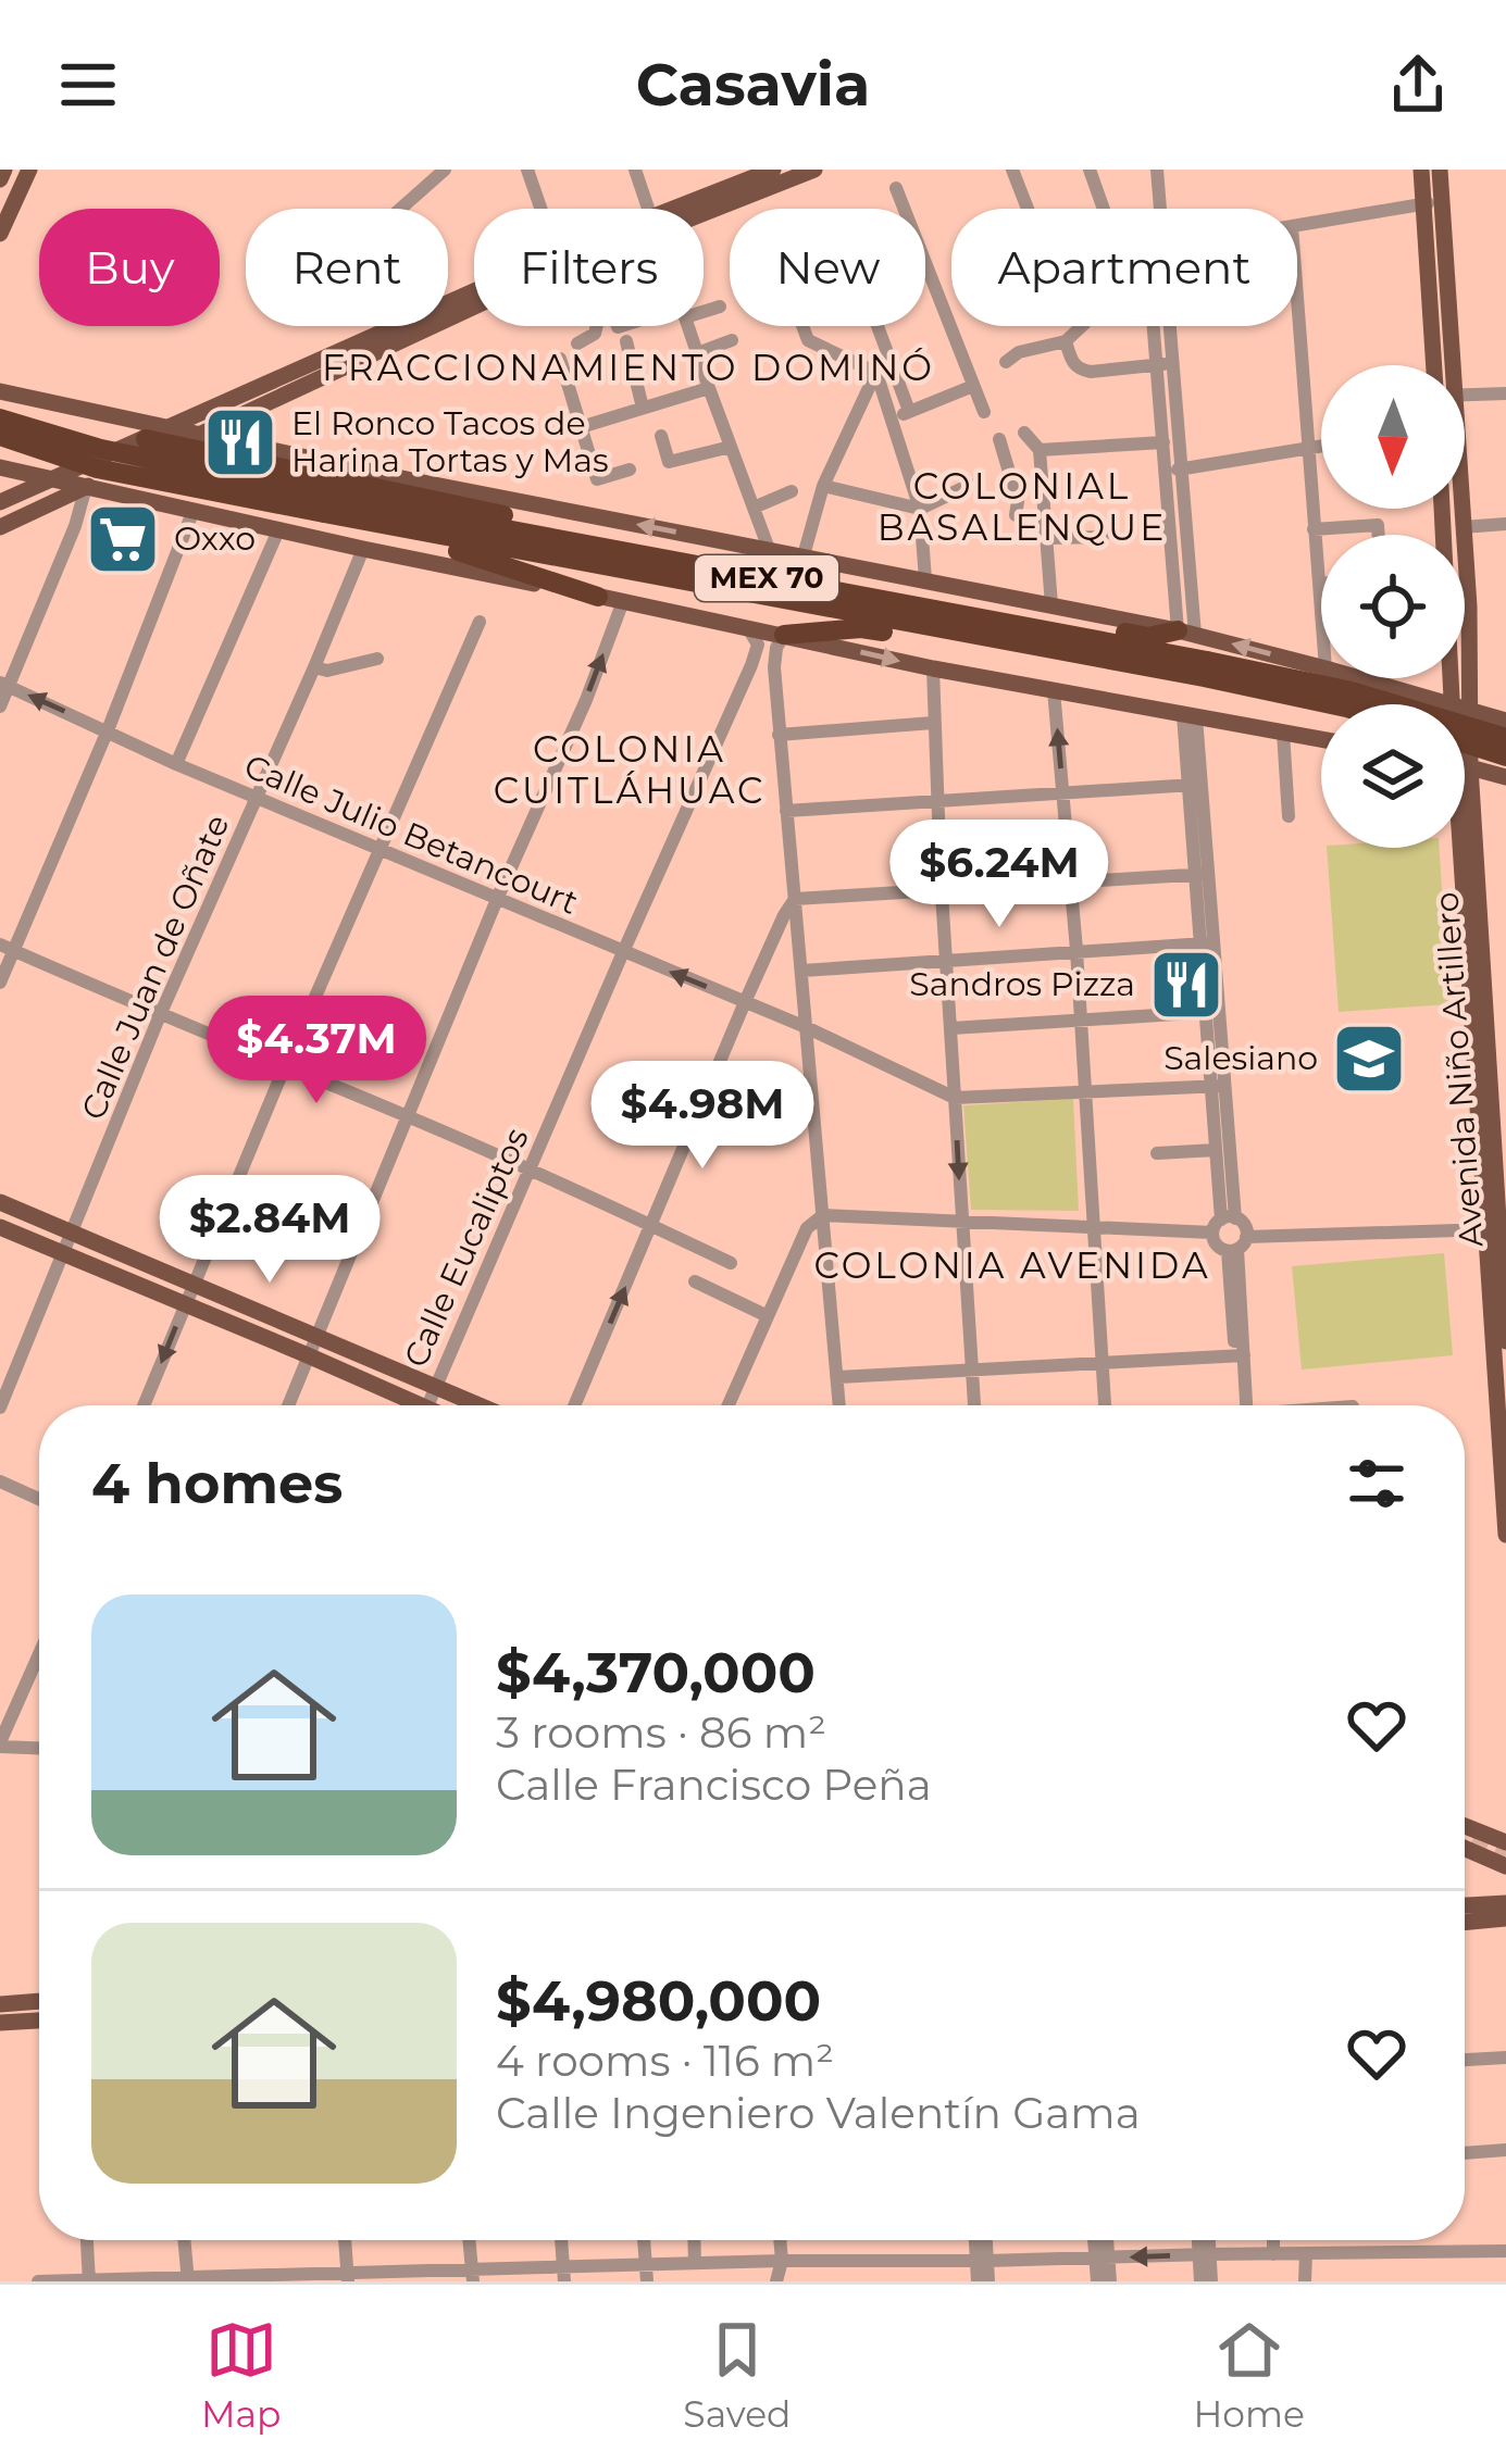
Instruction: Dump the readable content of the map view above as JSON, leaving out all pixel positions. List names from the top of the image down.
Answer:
{
  "streets": {
    "highway": ["MEX 70"],
    "main road": ["Avenida Niño Artillero"],
    "street": ["Calle Julio Betancourt", "Calle Juan de Oñate", "Calle Eucaliptos"]
  },
  "crossings": [
    ["Calle Julio Betancourt", "Calle Juan de Oñate"],
    ["Calle Julio Betancourt", "Calle Eucaliptos"]
  ],
  "districts": [
    "FRACCIONAMIENTO DOMINÓ",
    "COLONIAL BASALENQUE",
    "COLONIA CUITLÁHUAC",
    "COLONIA AVENIDA"
  ],
  "places": {
    "restaurant": ["El Ronco Tacos de Harina Tortas y Mas", "Sandros Pizza"],
    "supermarket": ["Oxxo"],
    "school or university": ["Salesiano"]
  },
  "north": "bottom",
  "page": {
    "header": "Casavia",
    "chip": [
      "Buy",
      "Rent",
      "Filters",
      "New",
      "Apartment"
    ],
    "price": [
      "$6.24M",
      "$4.37M",
      "$4.98M",
      "$2.84M"
    ],
    "heading": "4 homes",
    "list": [
      {
        "name": "$4,370,000",
        "note": "3 rooms · 86 m² · Calle Francisco Peña"
      },
      {
        "name": "$4,980,000",
        "note": "4 rooms · 116 m² · Calle Ingeniero Valentín Gama"
      }
    ],
    "tabs": ["Map", "Saved", "Home"]
  }
}
